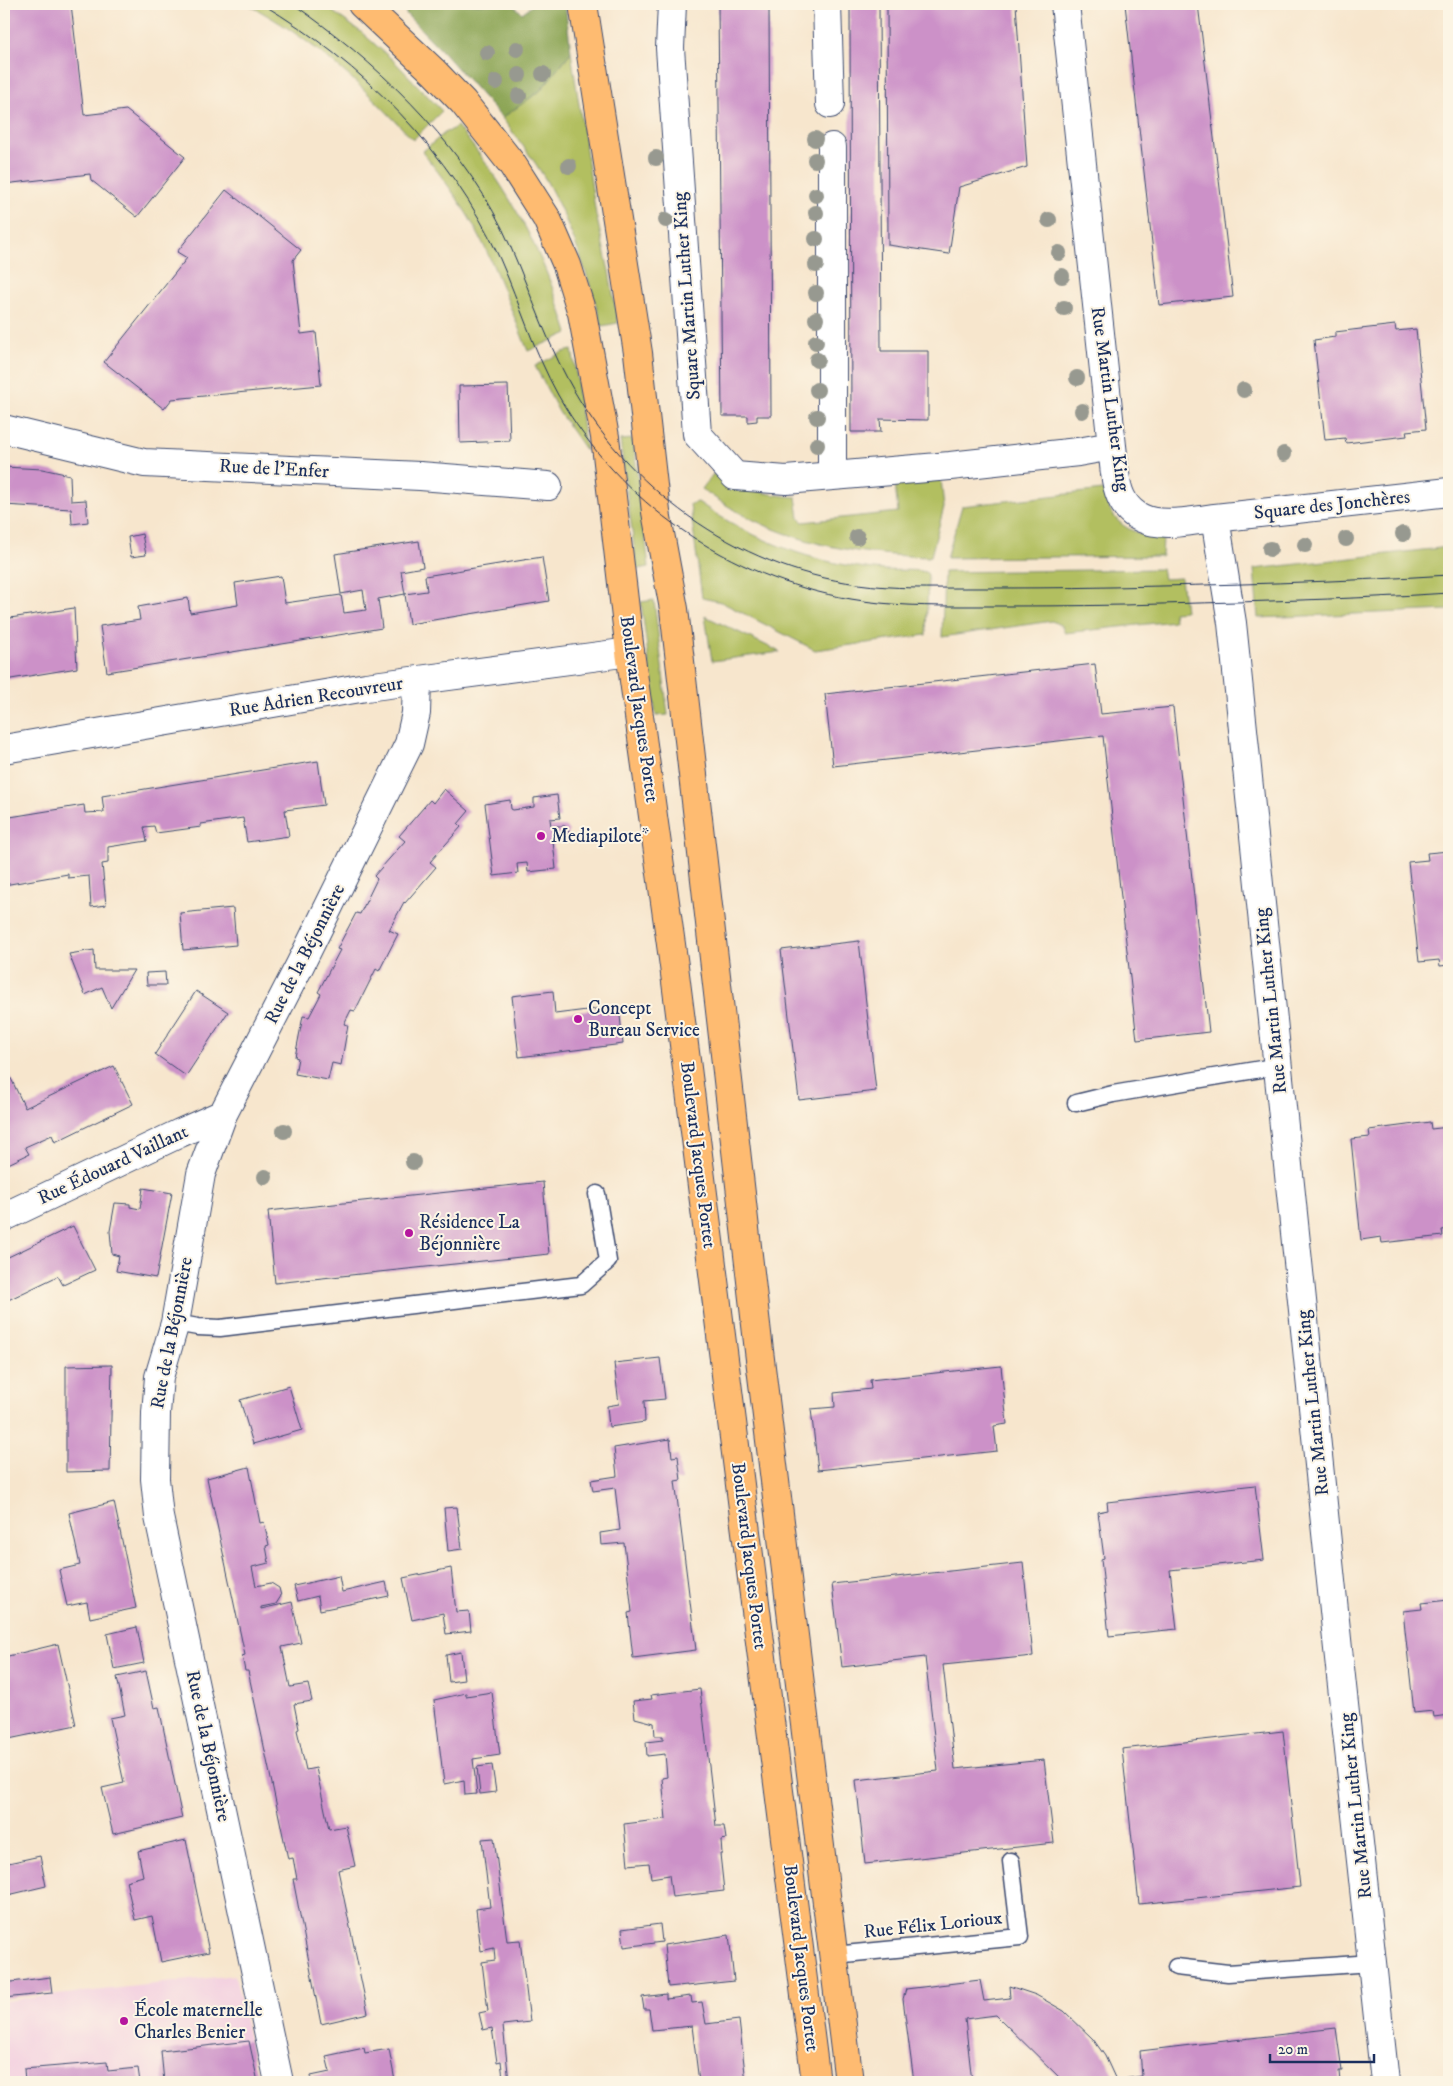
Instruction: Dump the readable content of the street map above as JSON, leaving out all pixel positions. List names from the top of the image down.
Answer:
{
  "streets": {
    "main road": ["Boulevard Jacques Portet"],
    "street": [
      "Square Martin Luther King",
      "Rue Martin Luther King",
      "Rue de l'Enfer",
      "Square des Jonchères",
      "Rue Adrien Recouvreur",
      "Rue de la Béjonnière",
      "Rue Édouard Vaillant"
    ],
    "lane": ["Rue Félix Lorioux"]
  },
  "crossings": [
    ["Square Martin Luther King", "Rue Martin Luther King"],
    ["Rue Martin Luther King", "Square des Jonchères"],
    ["Rue Adrien Recouvreur", "Boulevard Jacques Portet"],
    ["Rue Adrien Recouvreur", "Rue de la Béjonnière"],
    ["Boulevard Jacques Portet", "Rue Félix Lorioux"],
    ["Rue de la Béjonnière", "Rue Édouard Vaillant"]
  ],
  "places": [
    "Mediapilote*",
    "Concept Bureau Service",
    "Résidence La Béjonnière",
    "École maternelle Charles Benier"
  ],
  "scale_bar": "20 m"
}
